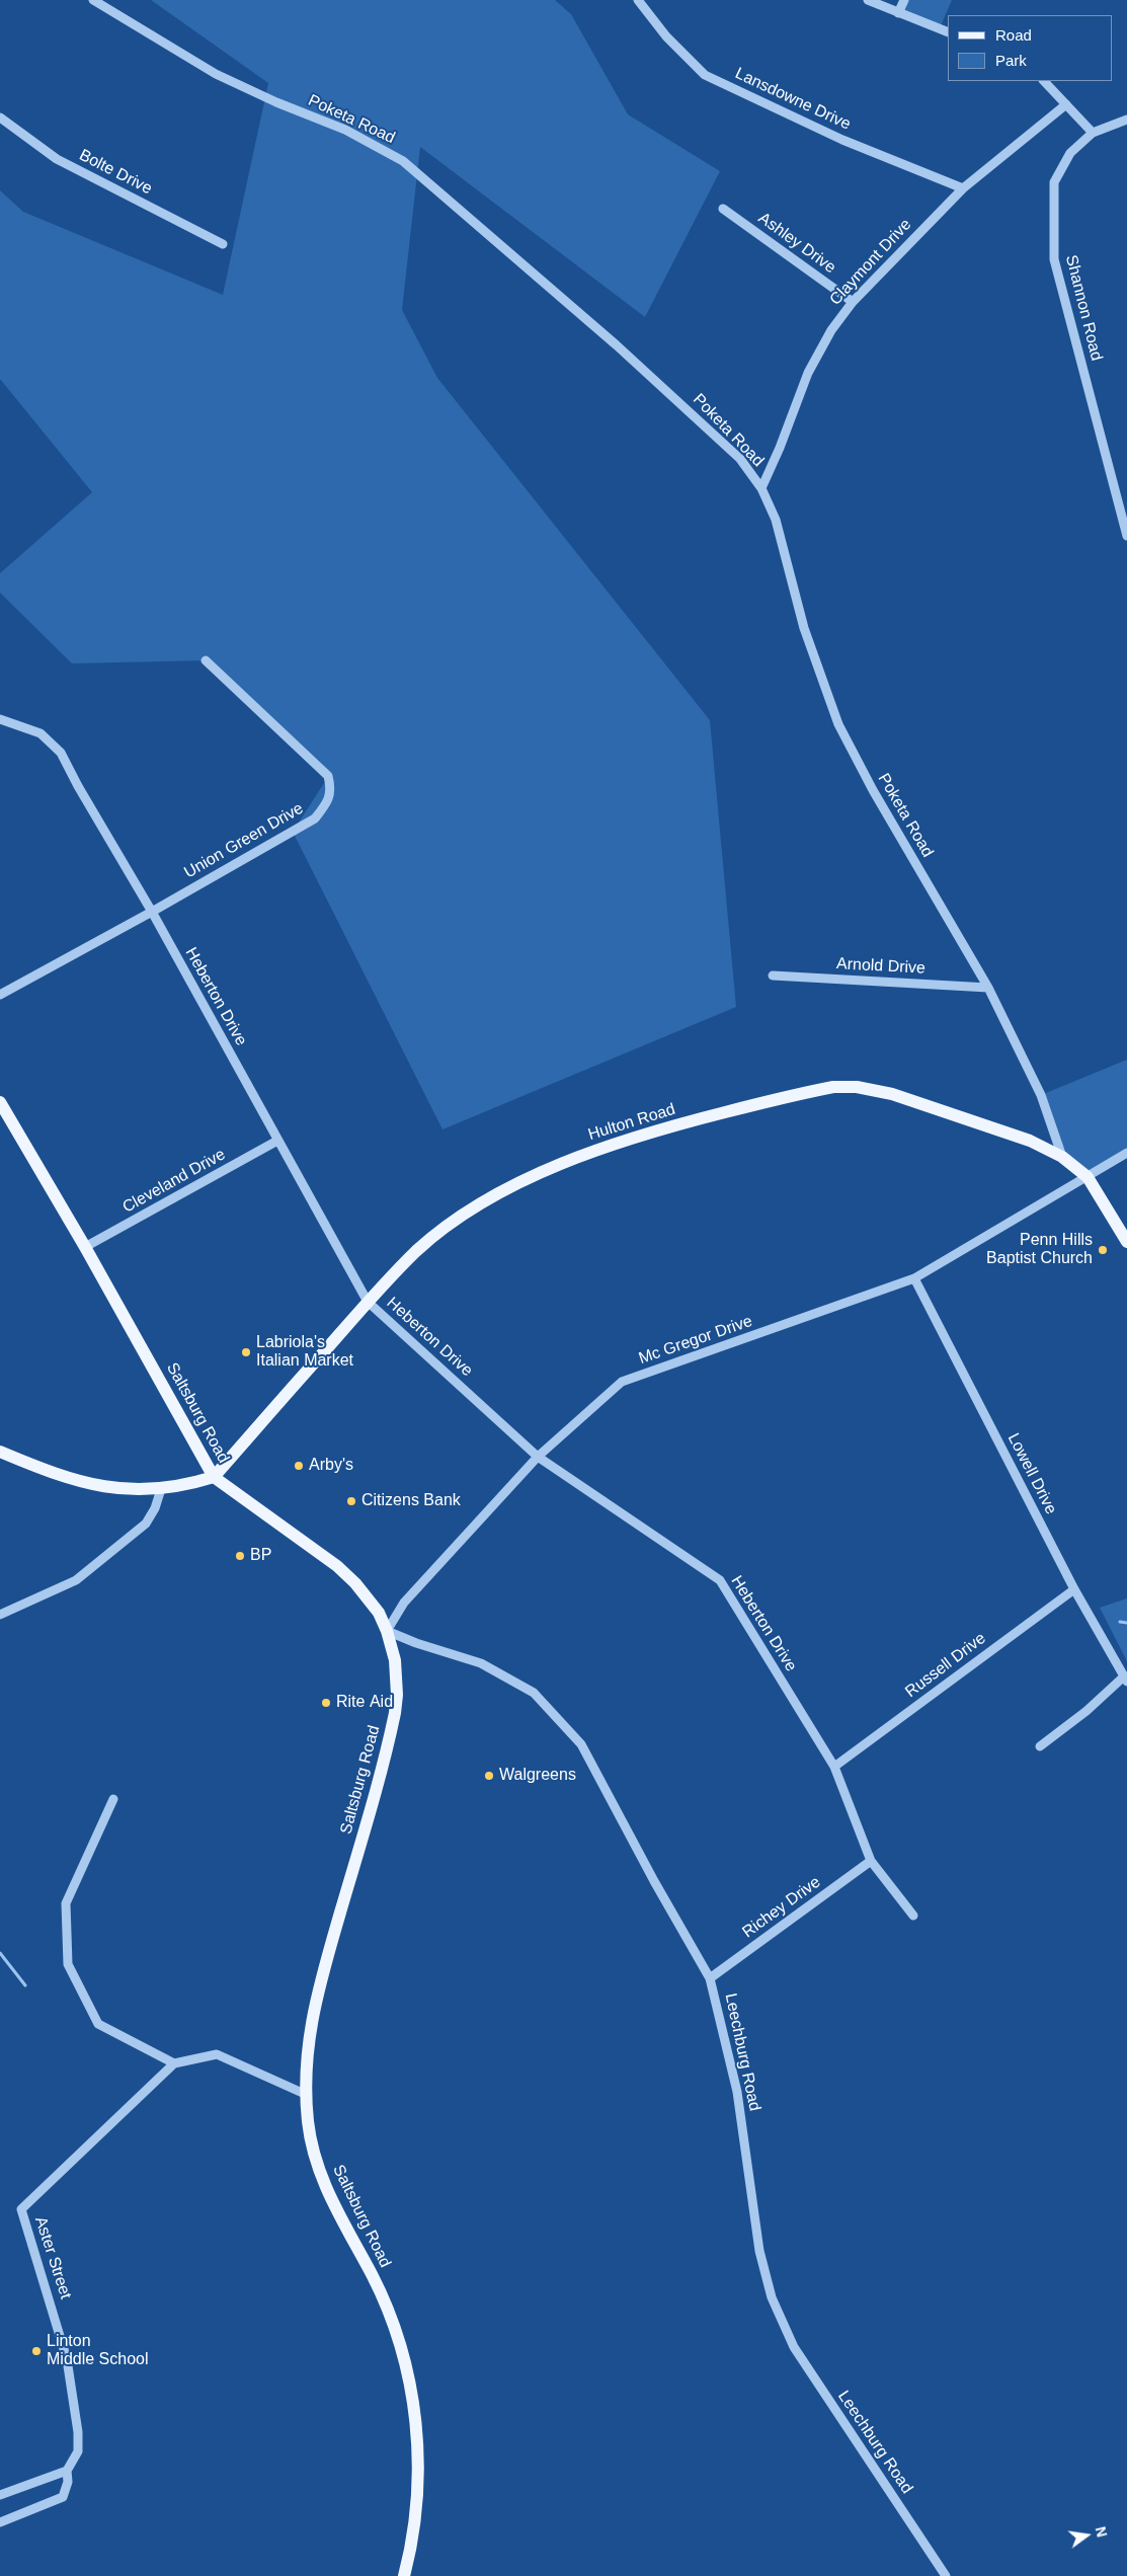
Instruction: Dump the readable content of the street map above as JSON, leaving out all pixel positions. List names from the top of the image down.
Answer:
{
  "streets": {
    "main road": ["Hulton Road", "Saltsburg Road"],
    "street": [
      "Lansdowne Drive",
      "Poketa Road",
      "Bolte Drive",
      "Ashley Drive",
      "Claymont Drive",
      "Shannon Road",
      "Union Green Drive",
      "Arnold Drive",
      "Heberton Drive",
      "Cleveland Drive",
      "Mc Gregor Drive",
      "Lowell Drive",
      "Russell Drive",
      "Richey Drive",
      "Leechburg Road",
      "Aster Street"
    ]
  },
  "crossings": [
    ["Lansdowne Drive", "Claymont Drive"],
    ["Poketa Road", "Claymont Drive"],
    ["Poketa Road", "Arnold Drive"],
    ["Poketa Road", "Hulton Road"],
    ["Ashley Drive", "Claymont Drive"],
    ["Union Green Drive", "Heberton Drive"],
    ["Heberton Drive", "Hulton Road"],
    ["Heberton Drive", "Cleveland Drive"],
    ["Heberton Drive", "Mc Gregor Drive"],
    ["Heberton Drive", "Russell Drive"],
    ["Heberton Drive", "Richey Drive"],
    ["Hulton Road", "Mc Gregor Drive"],
    ["Hulton Road", "Saltsburg Road"],
    ["Cleveland Drive", "Saltsburg Road"],
    ["Mc Gregor Drive", "Saltsburg Road"],
    ["Mc Gregor Drive", "Lowell Drive"],
    ["Mc Gregor Drive", "Leechburg Road"],
    ["Saltsburg Road", "Leechburg Road"],
    ["Lowell Drive", "Russell Drive"],
    ["Richey Drive", "Leechburg Road"]
  ],
  "places": [
    "Penn Hills Baptist Church",
    "Labriola's Italian Market",
    "Arby's",
    "Citizens Bank",
    "BP",
    "Rite Aid",
    "Walgreens",
    "Linton Middle School"
  ],
  "legend": ["Road", "Park"],
  "north": "right"
}
